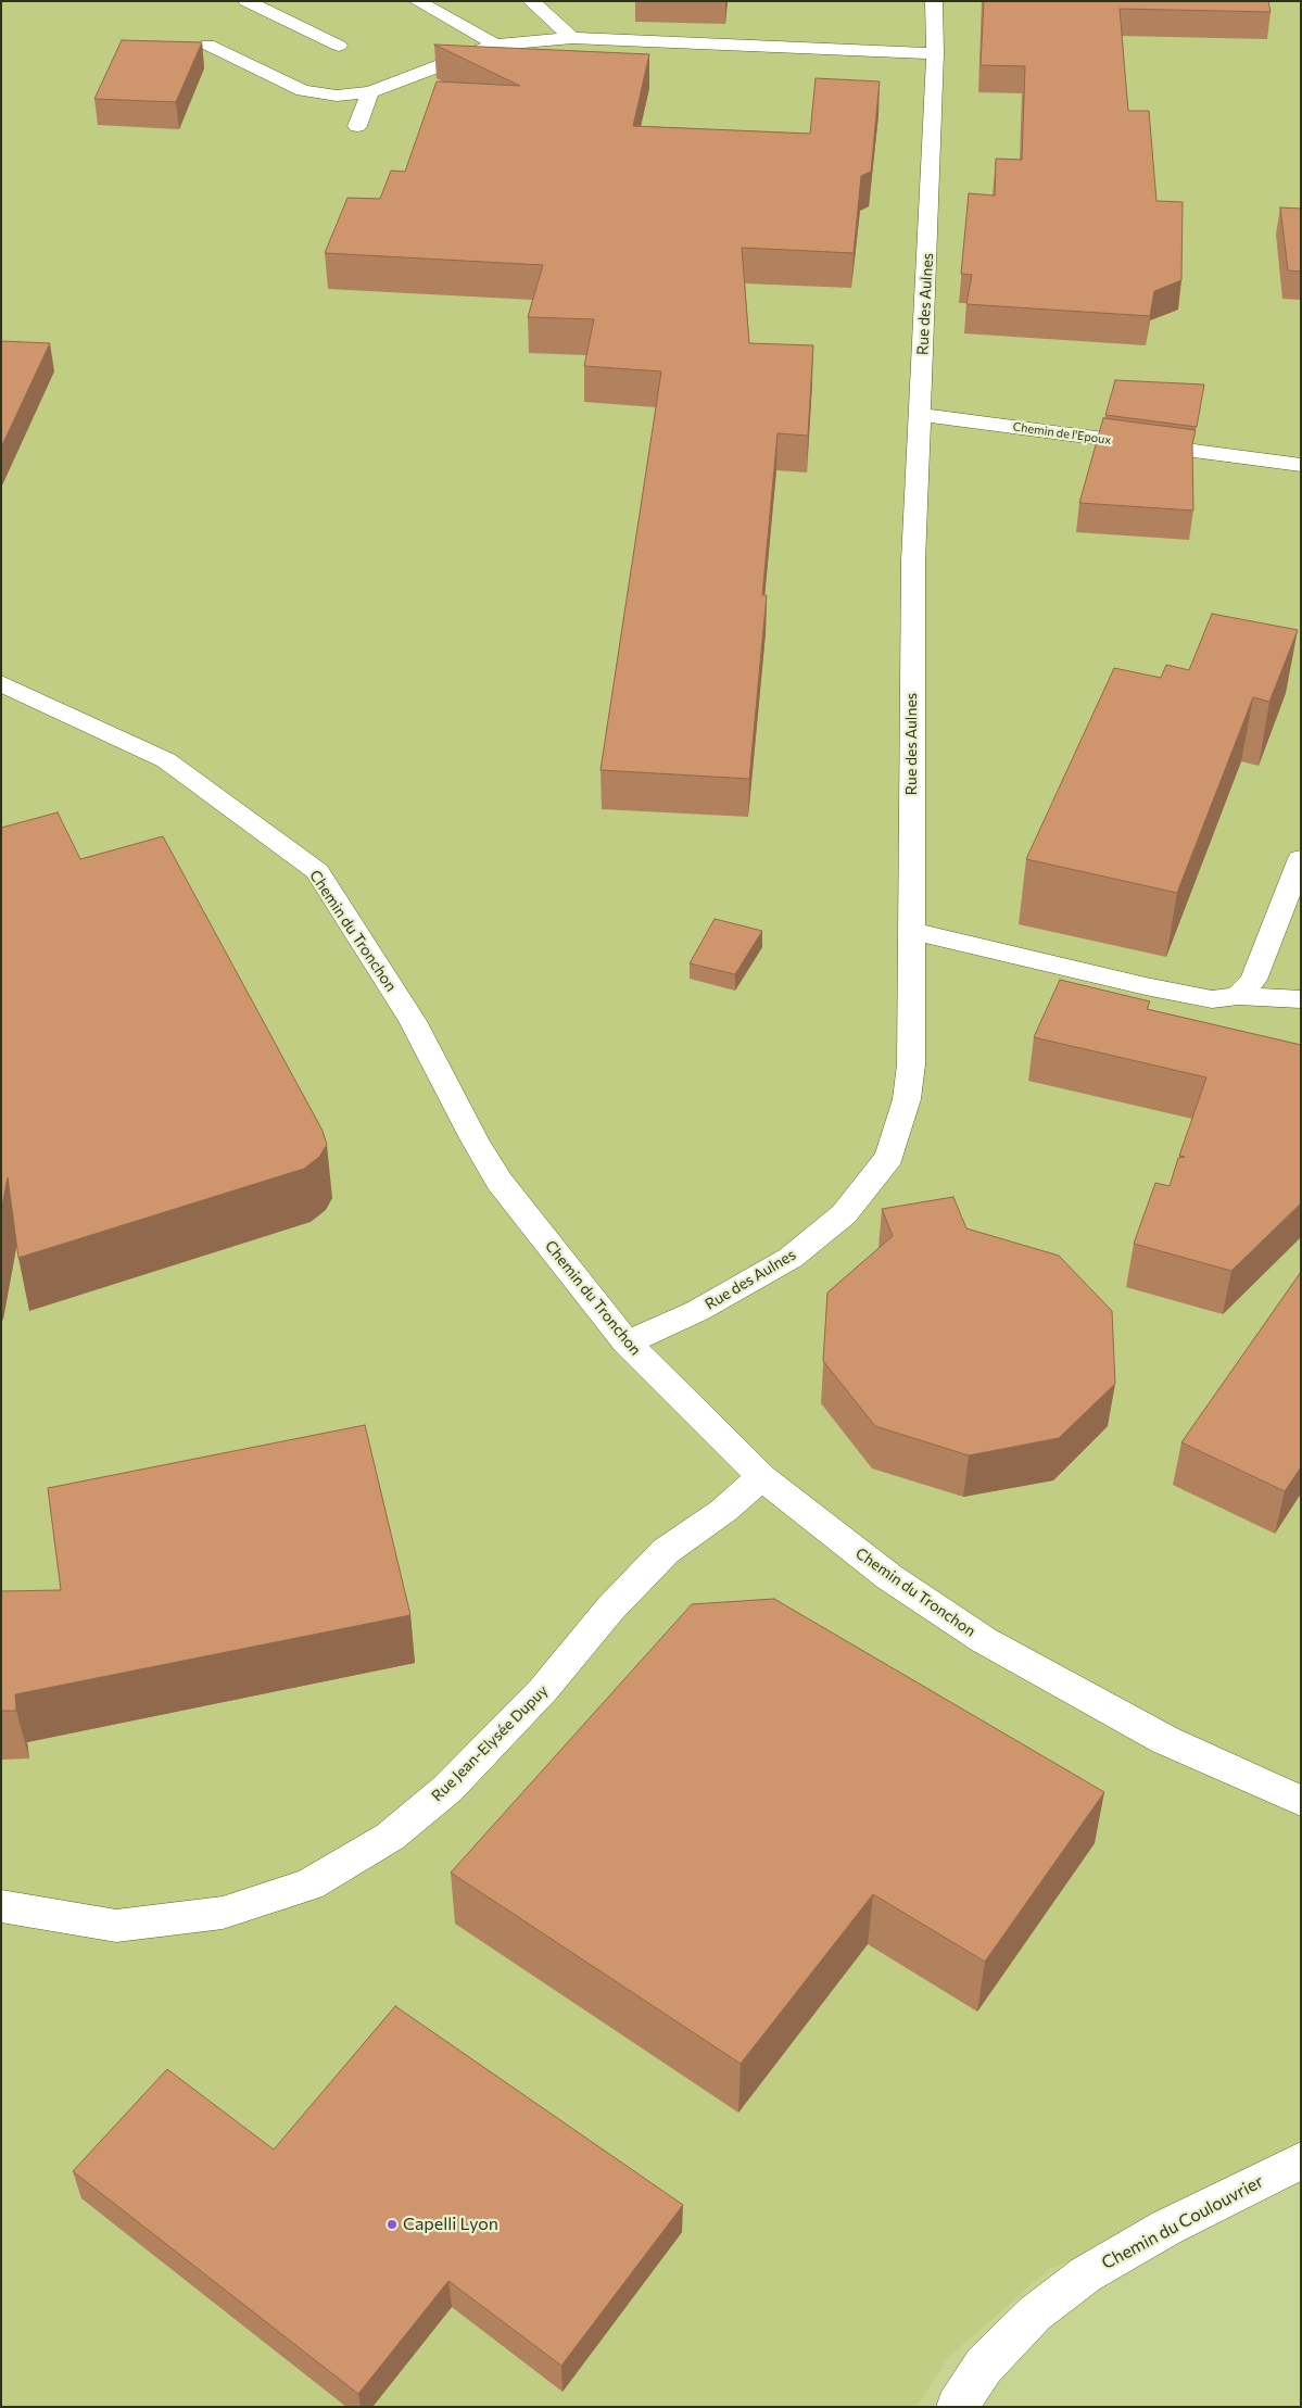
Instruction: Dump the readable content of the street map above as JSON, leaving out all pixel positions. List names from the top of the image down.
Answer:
{
  "streets": {
    "street": [
      "Rue des Aulnes",
      "Chemin de l'Epoux",
      "Chemin du Tronchon",
      "Rue Jean-Elysée Dupuy",
      "Chemin du Coulouvrier"
    ]
  },
  "crossings": [
    ["Rue des Aulnes", "Chemin de l'Epoux"],
    ["Rue des Aulnes", "Chemin du Tronchon"],
    ["Chemin du Tronchon", "Rue Jean-Elysée Dupuy"]
  ],
  "places": ["Capelli Lyon"]
}
